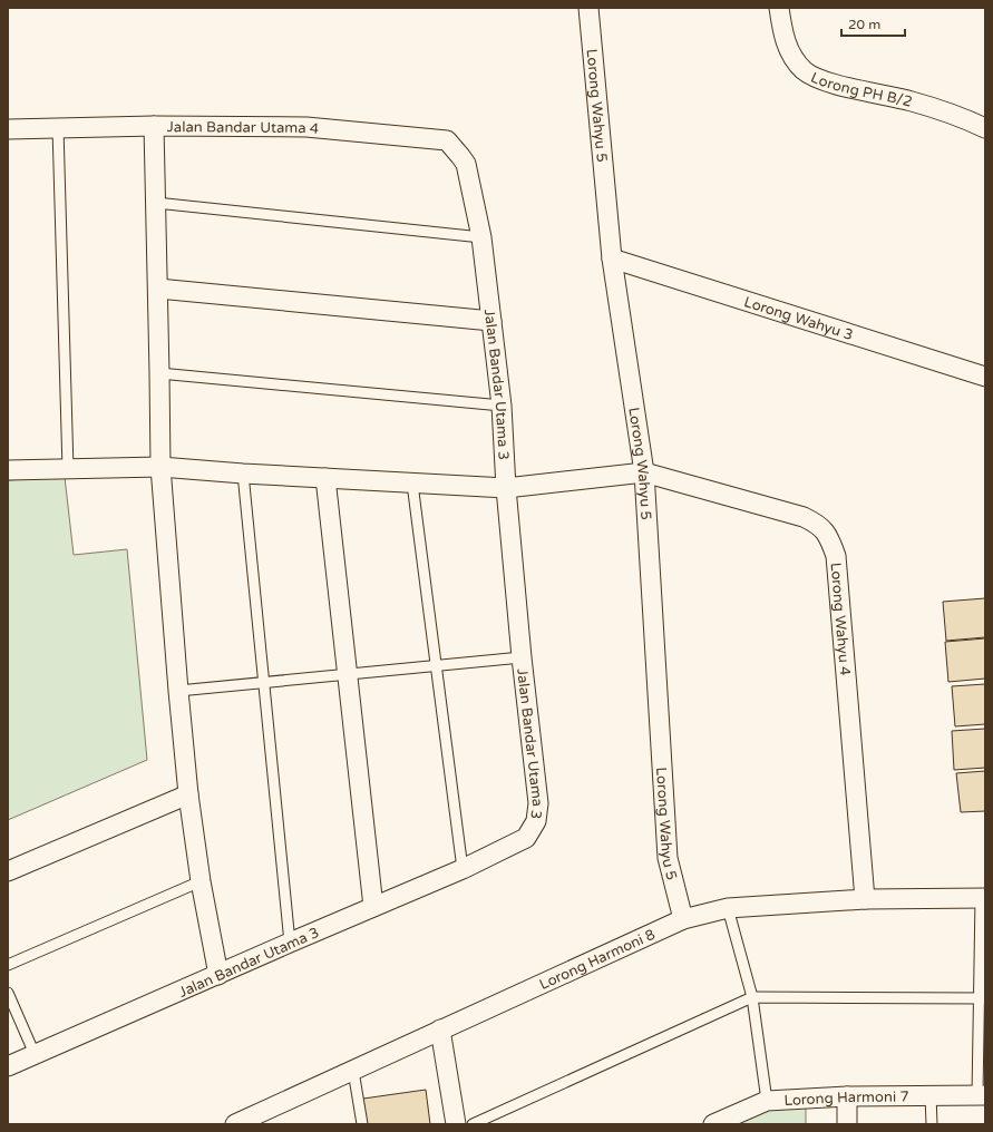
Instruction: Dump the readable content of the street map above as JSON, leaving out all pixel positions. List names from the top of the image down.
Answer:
{
  "streets": {
    "street": [
      "Lorong PH B/2",
      "Lorong Wahyu 5",
      "Jalan Bandar Utama 4",
      "Lorong Wahyu 3",
      "Jalan Bandar Utama 3",
      "Lorong Wahyu 4",
      "Lorong Harmoni 8",
      "Lorong Harmoni 7"
    ]
  },
  "crossings": [
    ["Lorong Wahyu 5", "Lorong Wahyu 3"],
    ["Lorong Wahyu 5", "Lorong Wahyu 4"],
    ["Lorong Wahyu 5", "Lorong Harmoni 8"],
    ["Jalan Bandar Utama 4", "Jalan Bandar Utama 3"],
    ["Lorong Wahyu 4", "Lorong Harmoni 8"]
  ],
  "scale_bar": "20 m"
}
